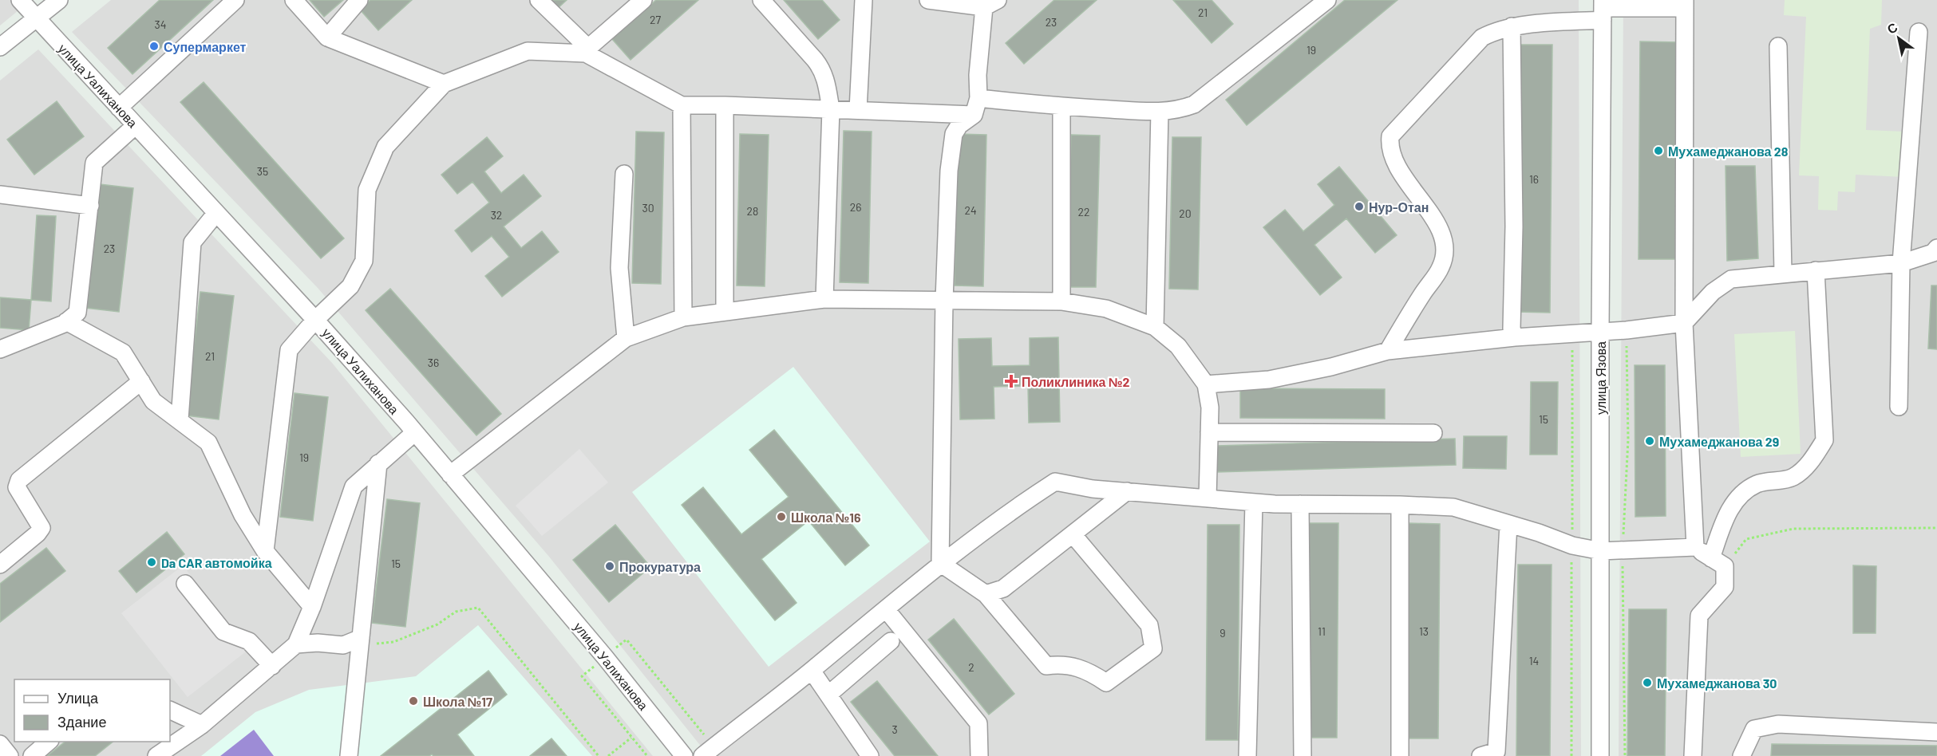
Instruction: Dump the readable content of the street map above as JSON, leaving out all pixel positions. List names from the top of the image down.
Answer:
{
  "streets": {
    "street": ["улица Уалиханова", "улица Язова"]
  },
  "places": {
    "other": [
      "Супермаркет",
      "Мухамеджанова 28",
      "Нур-Отан",
      "Мухамеджанова 29",
      "Школа №16",
      "Da CAR автомойка",
      "Прокуратура",
      "Мухамеджанова 30",
      "Школа №17"
    ],
    "health": ["Поликлиника №2"]
  },
  "house_numbers": [
    "21",
    "27",
    "23",
    "34",
    "19",
    "35",
    "16",
    "26",
    "30",
    "24",
    "28",
    "22",
    "20",
    "32",
    "23",
    "21",
    "36",
    "15",
    "19",
    "15",
    "11",
    "13",
    "9",
    "14",
    "2",
    "3"
  ],
  "legend": ["Улица", "Здание"],
  "north": "top left"
}
